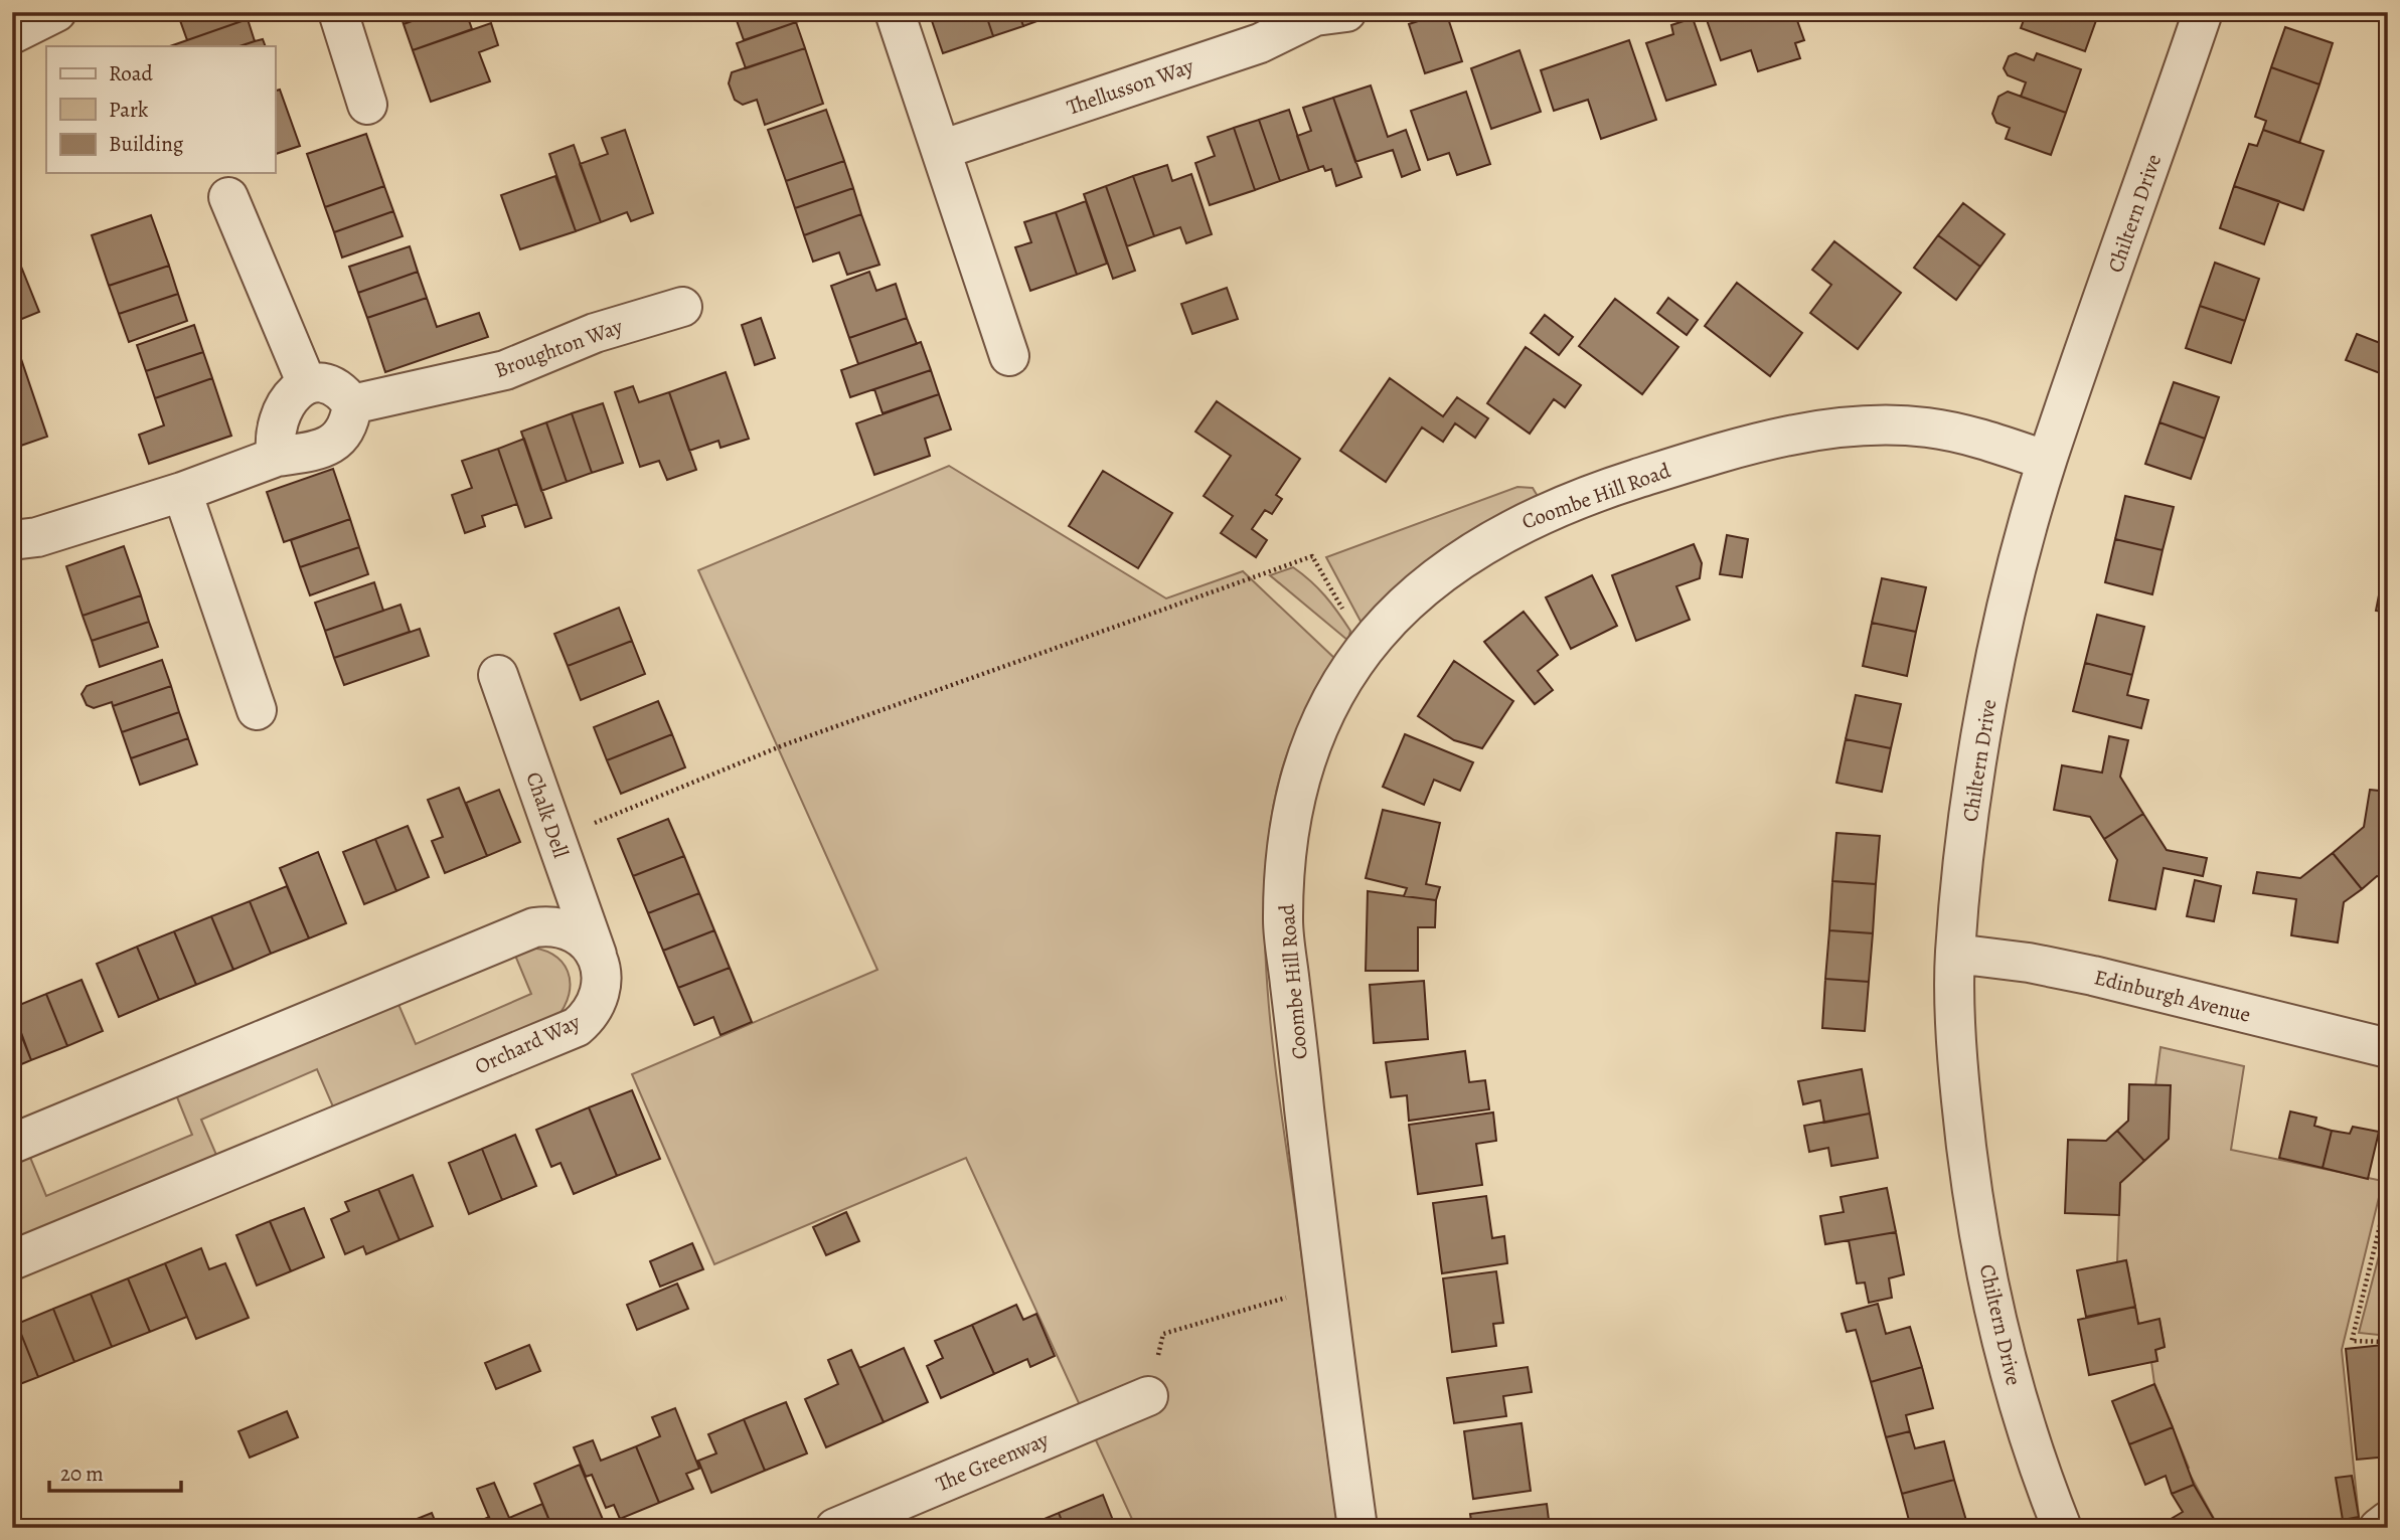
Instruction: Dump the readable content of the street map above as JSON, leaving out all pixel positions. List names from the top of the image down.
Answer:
{
  "streets": {
    "street": [
      "Thellusson Way",
      "Chiltern Drive",
      "Broughton Way",
      "Coombe Hill Road",
      "Chalk Dell",
      "Edinburgh Avenue",
      "Orchard Way",
      "The Greenway"
    ]
  },
  "crossings": [
    ["Chiltern Drive", "Coombe Hill Road"],
    ["Chiltern Drive", "Edinburgh Avenue"],
    ["Chalk Dell", "Orchard Way"]
  ],
  "legend": ["Road", "Park", "Building"],
  "scale_bar": "20 m"
}
